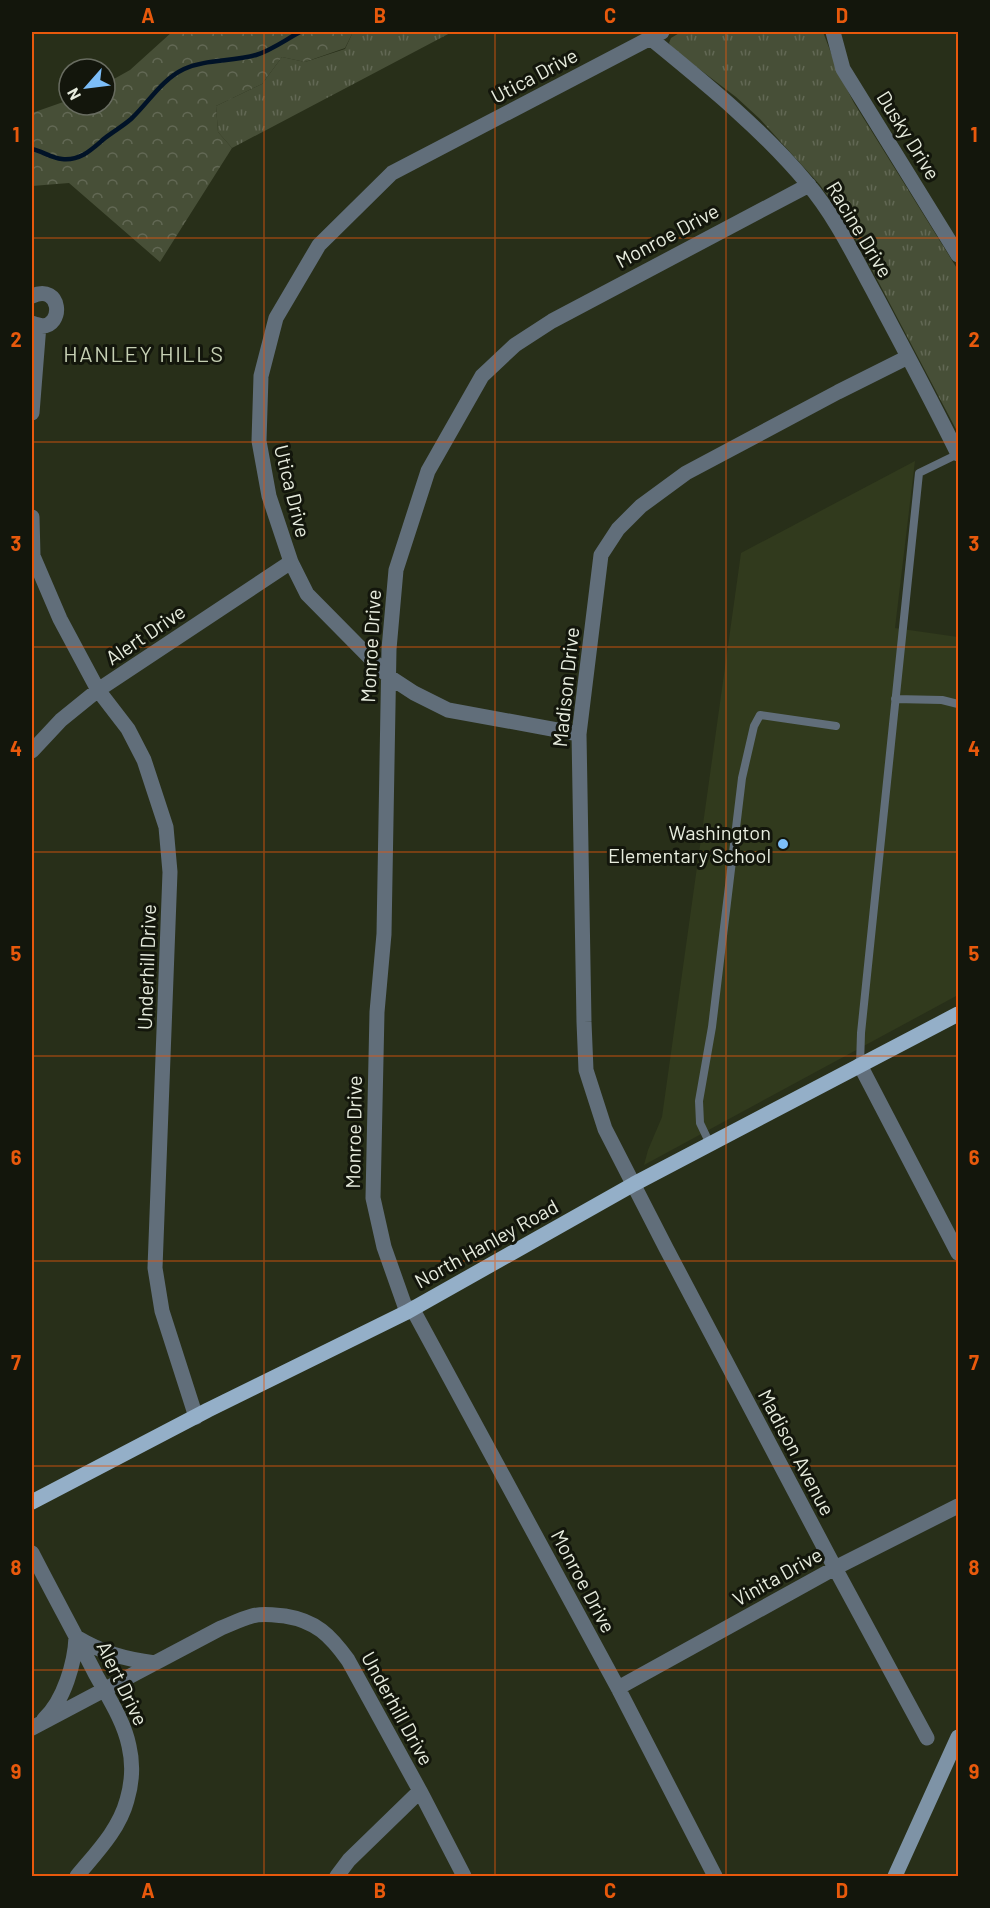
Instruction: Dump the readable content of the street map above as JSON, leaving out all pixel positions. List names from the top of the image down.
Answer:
{
  "streets": {
    "main road": ["North Hanley Road"],
    "street": [
      "Utica Drive",
      "Dusky Drive",
      "Racine Drive",
      "Monroe Drive",
      "Alert Drive",
      "Madison Drive",
      "Underhill Drive",
      "Madison Avenue",
      "Vinita Drive"
    ]
  },
  "crossings": [
    ["Utica Drive", "Racine Drive"],
    ["Utica Drive", "Monroe Drive"],
    ["Utica Drive", "Alert Drive"],
    ["Utica Drive", "Madison Drive"],
    ["Racine Drive", "Monroe Drive"],
    ["Racine Drive", "Madison Drive"],
    ["Monroe Drive", "North Hanley Road"],
    ["Monroe Drive", "Vinita Drive"],
    ["Alert Drive", "Underhill Drive"],
    ["Madison Drive", "North Hanley Road"],
    ["Madison Drive", "Madison Avenue"],
    ["Underhill Drive", "North Hanley Road"],
    ["North Hanley Road", "Madison Avenue"],
    ["Madison Avenue", "Vinita Drive"]
  ],
  "districts": ["HANLEY HILLS"],
  "places": ["Washington Elementary School"],
  "north": "bottom left",
  "grid": {
    "columns": [
      "A",
      "B",
      "C",
      "D"
    ],
    "rows": [
      "1",
      "2",
      "3",
      "4",
      "5",
      "6",
      "7",
      "8",
      "9"
    ]
  }
}
